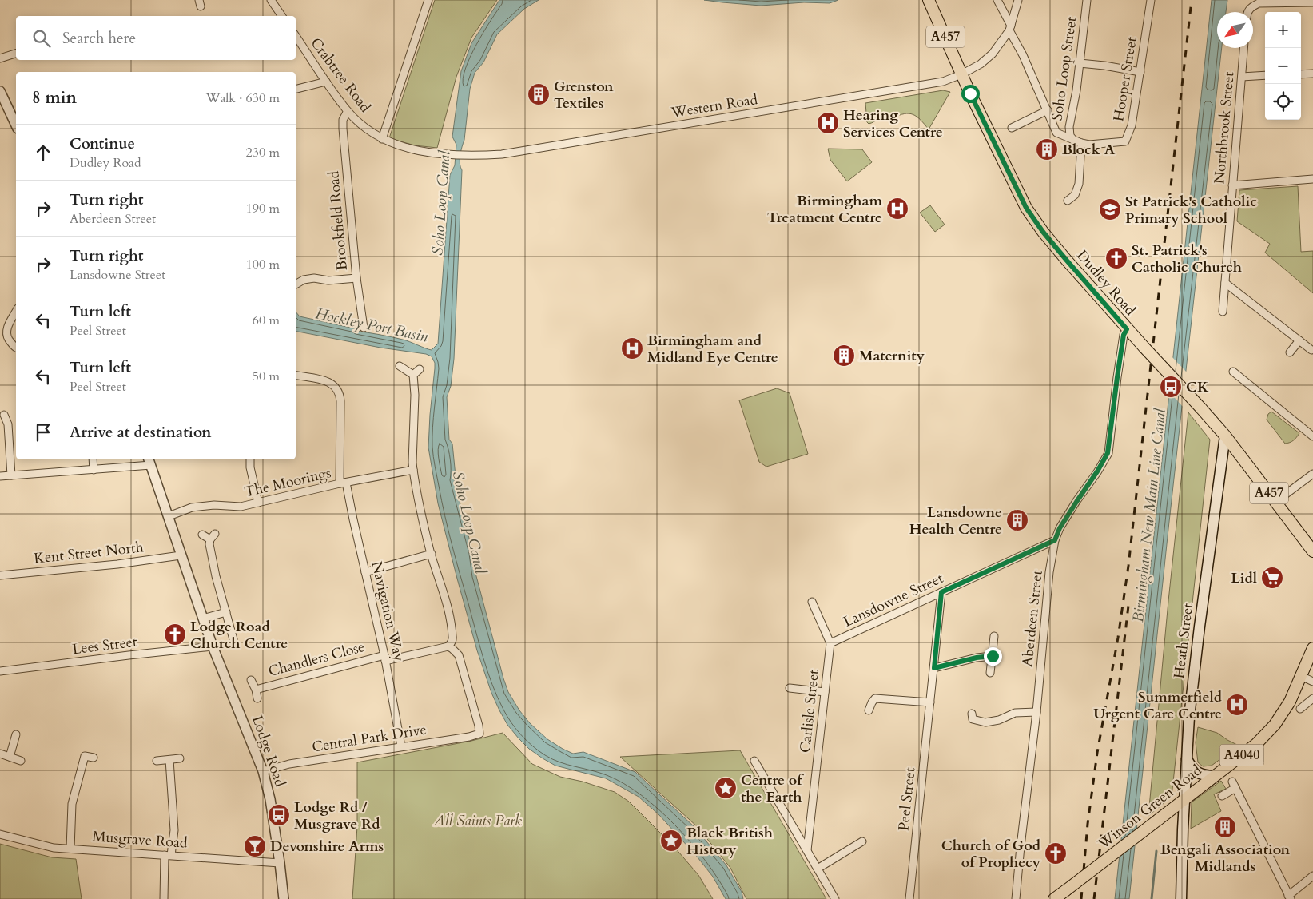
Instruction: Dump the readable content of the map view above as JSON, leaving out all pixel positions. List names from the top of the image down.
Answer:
{
  "streets": {
    "main road": [
      "A457",
      "Dudley Road",
      "Heath Street",
      "A4040",
      "Winson Green Road"
    ],
    "street": [
      "Soho Loop Street",
      "Crabtree Road",
      "Hooper Street",
      "Western Road",
      "Northbrook Street",
      "Brookfield Road",
      "The Moorings",
      "Kent Street North",
      "Lansdowne Street",
      "Navigation Way",
      "Aberdeen Street",
      "Lees Street",
      "Chandlers Close",
      "Carlisle Street",
      "Central Park Drive",
      "Lodge Road",
      "Peel Street",
      "Musgrave Road"
    ]
  },
  "crossings": [
    ["Soho Loop Street", "Hooper Street"],
    ["Crabtree Road", "Western Road"],
    ["Crabtree Road", "Brookfield Road"],
    ["Hooper Street", "Western Road"],
    ["Western Road", "Dudley Road"],
    ["Dudley Road", "Aberdeen Street"],
    ["Dudley Road", "Heath Street"],
    ["The Moorings", "Navigation Way"],
    ["The Moorings", "Lodge Road"],
    ["Kent Street North", "Lodge Road"],
    ["Lansdowne Street", "Aberdeen Street"],
    ["Lansdowne Street", "Carlisle Street"],
    ["Lansdowne Street", "Peel Street"],
    ["Navigation Way", "Chandlers Close"],
    ["Navigation Way", "Central Park Drive"],
    ["Heath Street", "Winson Green Road"],
    ["Lees Street", "Lodge Road"],
    ["Chandlers Close", "Central Park Drive"],
    ["Central Park Drive", "Lodge Road"],
    ["Lodge Road", "Musgrave Road"]
  ],
  "water": ["Soho Loop Canal", "Hockley Port Basin", "Birmingham New Main Line Canal"],
  "parks": ["All Saints Park"],
  "places": {
    "building": [
      "Grenston Textiles",
      "Block A",
      "Maternity",
      "Lansdowne Health Centre",
      "Bengali Association Midlands"
    ],
    "hospital": [
      "Hearing Services Centre",
      "Birmingham Treatment Centre",
      "Birmingham and Midland Eye Centre",
      "Summerfield Urgent Care Centre"
    ],
    "school or university": ["St Patrick's Catholic Primary School"],
    "church": ["St. Patrick's Catholic Church", "Lodge Road Church Centre", "Church of God of Prophecy"],
    "bus stop": ["CK", "Lodge Rd / Musgrave Rd"],
    "supermarket": ["Lidl"],
    "place": ["Centre of the Earth", "Black British History"],
    "bar": ["Devonshire Arms"]
  },
  "north": "bottom left",
  "page": {
    "map_buttons": ["+", "−"],
    "search": "Search here",
    "heading": ["8 min", "Walk · 630 m"],
    "list": [
      ["Continue", "Dudley Road", "230 m"],
      ["Turn right", "Aberdeen Street", "190 m"],
      ["Turn right", "Lansdowne Street", "100 m"],
      ["Turn left", "Peel Street", "60 m"],
      ["Turn left", "Peel Street", "50 m"],
      "Arrive at destination"
    ]
  }
}
